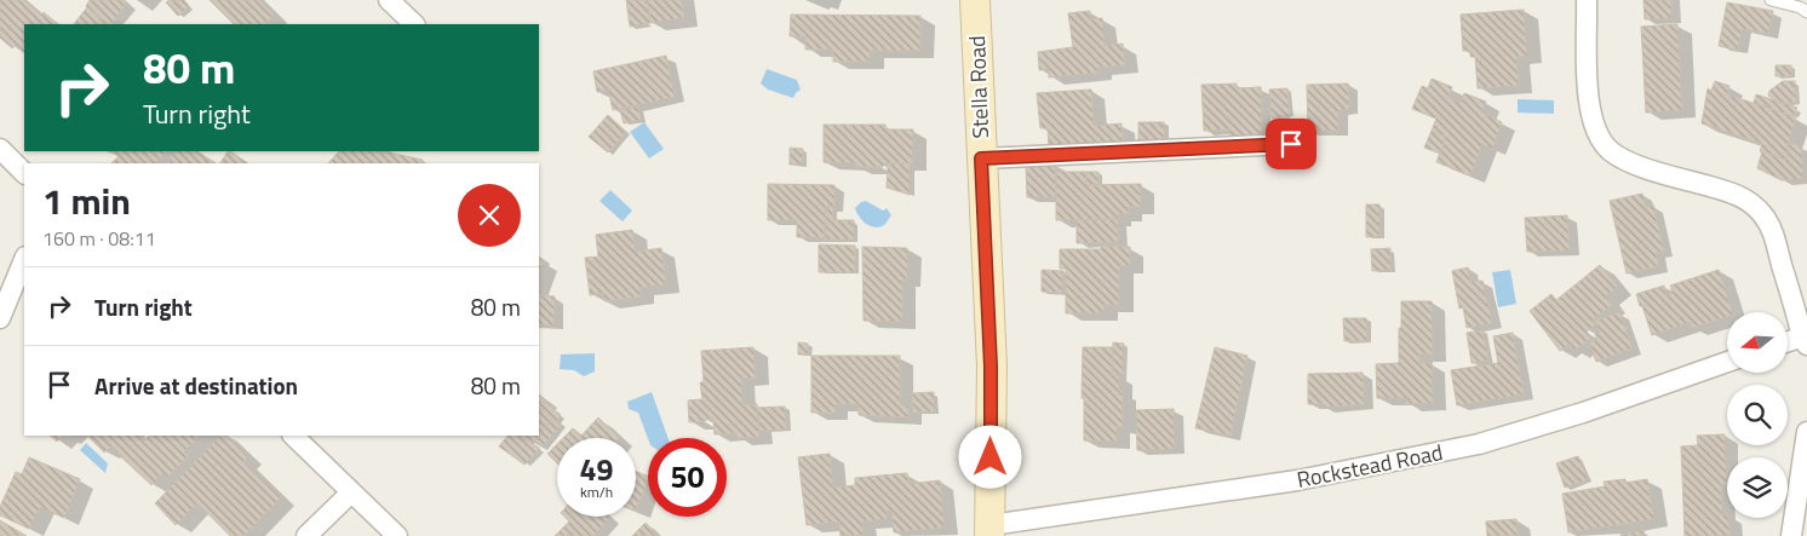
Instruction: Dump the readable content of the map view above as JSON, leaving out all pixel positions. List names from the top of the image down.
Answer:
{
  "streets": {
    "main road": ["Stella Road"],
    "street": ["Rockstead Road"]
  },
  "crossings": [
    ["Stella Road", "Rockstead Road"]
  ],
  "north": "left",
  "page": {
    "turn": ["80 m", "Turn right"],
    "heading": ["1 min", "160 m · 08:11"],
    "list": [
      {
        "name": "Turn right",
        "value": "80 m"
      },
      {
        "name": "Arrive at destination",
        "value": "80 m"
      }
    ],
    "speed": "49 km/h",
    "limit": "50"
  }
}
